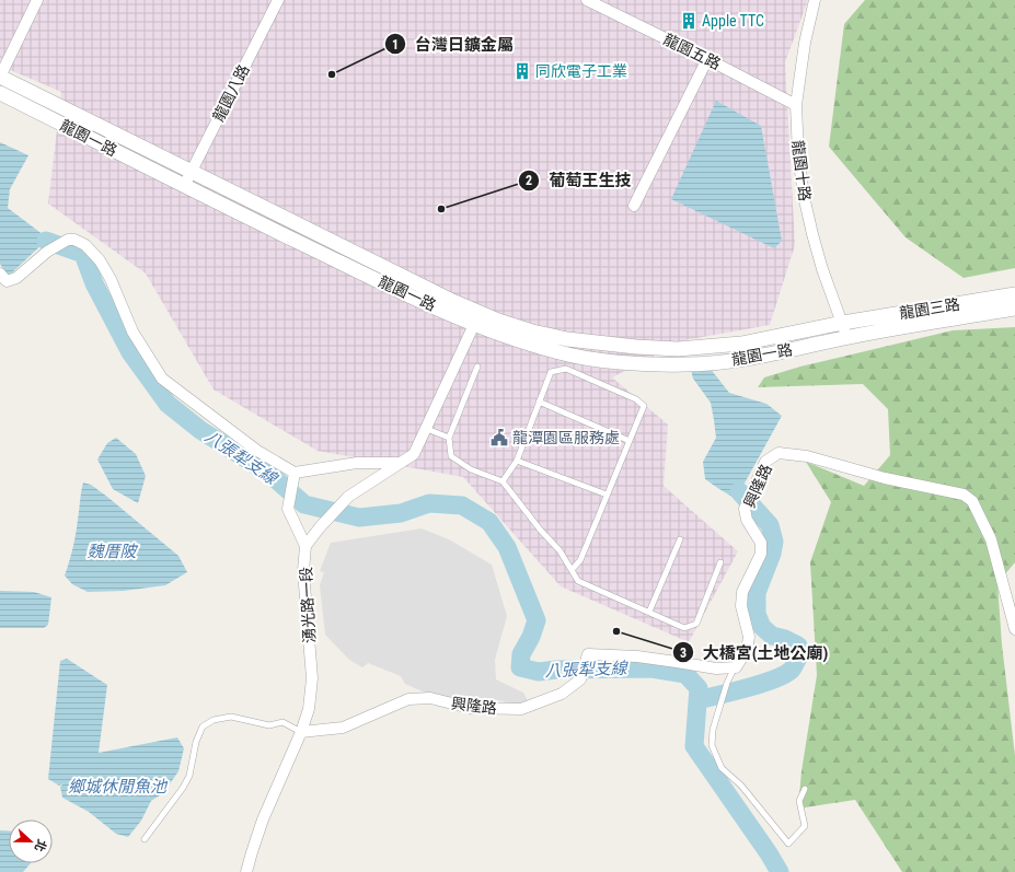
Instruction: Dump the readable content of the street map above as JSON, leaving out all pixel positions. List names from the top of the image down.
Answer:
{
  "streets": {
    "street": [
      "龍園五路",
      "龍園八路",
      "龍園一路",
      "龍園十路",
      "龍園三路",
      "興隆路",
      "湧光路一段"
    ]
  },
  "crossings": [
    ["龍園五路", "龍園十路"],
    ["龍園八路", "龍園一路"],
    ["龍園一路", "龍園十路"],
    ["龍園一路", "龍園三路"],
    ["龍園一路", "湧光路一段"],
    ["龍園十路", "龍園三路"],
    ["興隆路", "湧光路一段"]
  ],
  "water": ["八張犁支線", "魏厝陂", "鄉城休閒魚池"],
  "places": {
    "building": ["Apple TTC", "同欣電子工業"],
    "other": ["台灣日鑛金屬", "葡萄王生技", "大橋宮(土地公廟)"],
    "public building": ["龍潭園區服務處"]
  },
  "north": "right"
}
